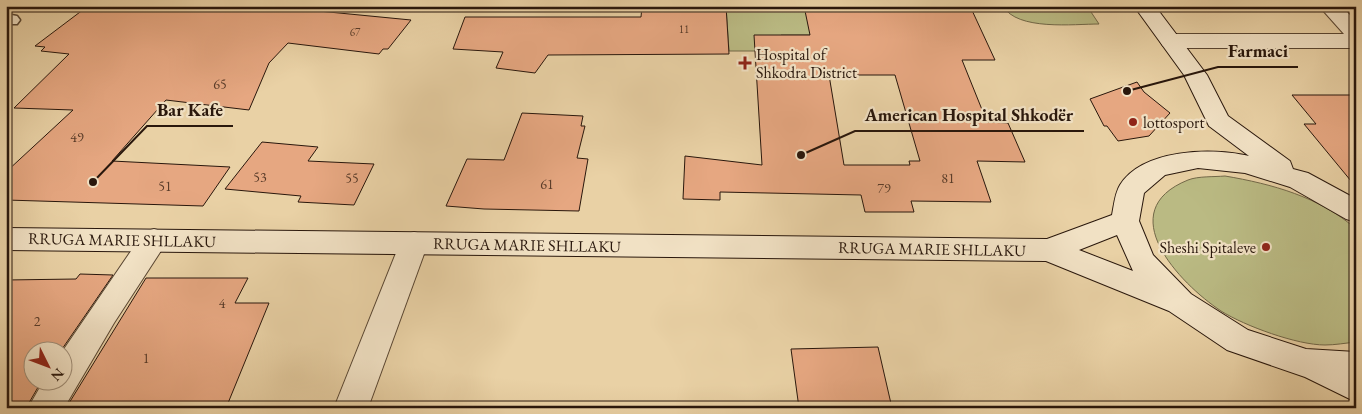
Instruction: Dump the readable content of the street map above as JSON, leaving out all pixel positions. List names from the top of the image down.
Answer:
{
  "streets": {
    "main road": ["RRUGA MARIE SHLLAKU"]
  },
  "places": {
    "health": ["Hospital of Shkodra District"],
    "other": [
      "Farmaci",
      "lottosport",
      "American Hospital Shkodër",
      "Bar Kafe",
      "Sheshi Spitaleve"
    ]
  },
  "house_numbers": [
    "11",
    "67",
    "65",
    "49",
    "53",
    "55",
    "81",
    "61",
    "51",
    "79",
    "4",
    "2",
    "1"
  ],
  "north": "bottom right"
}
